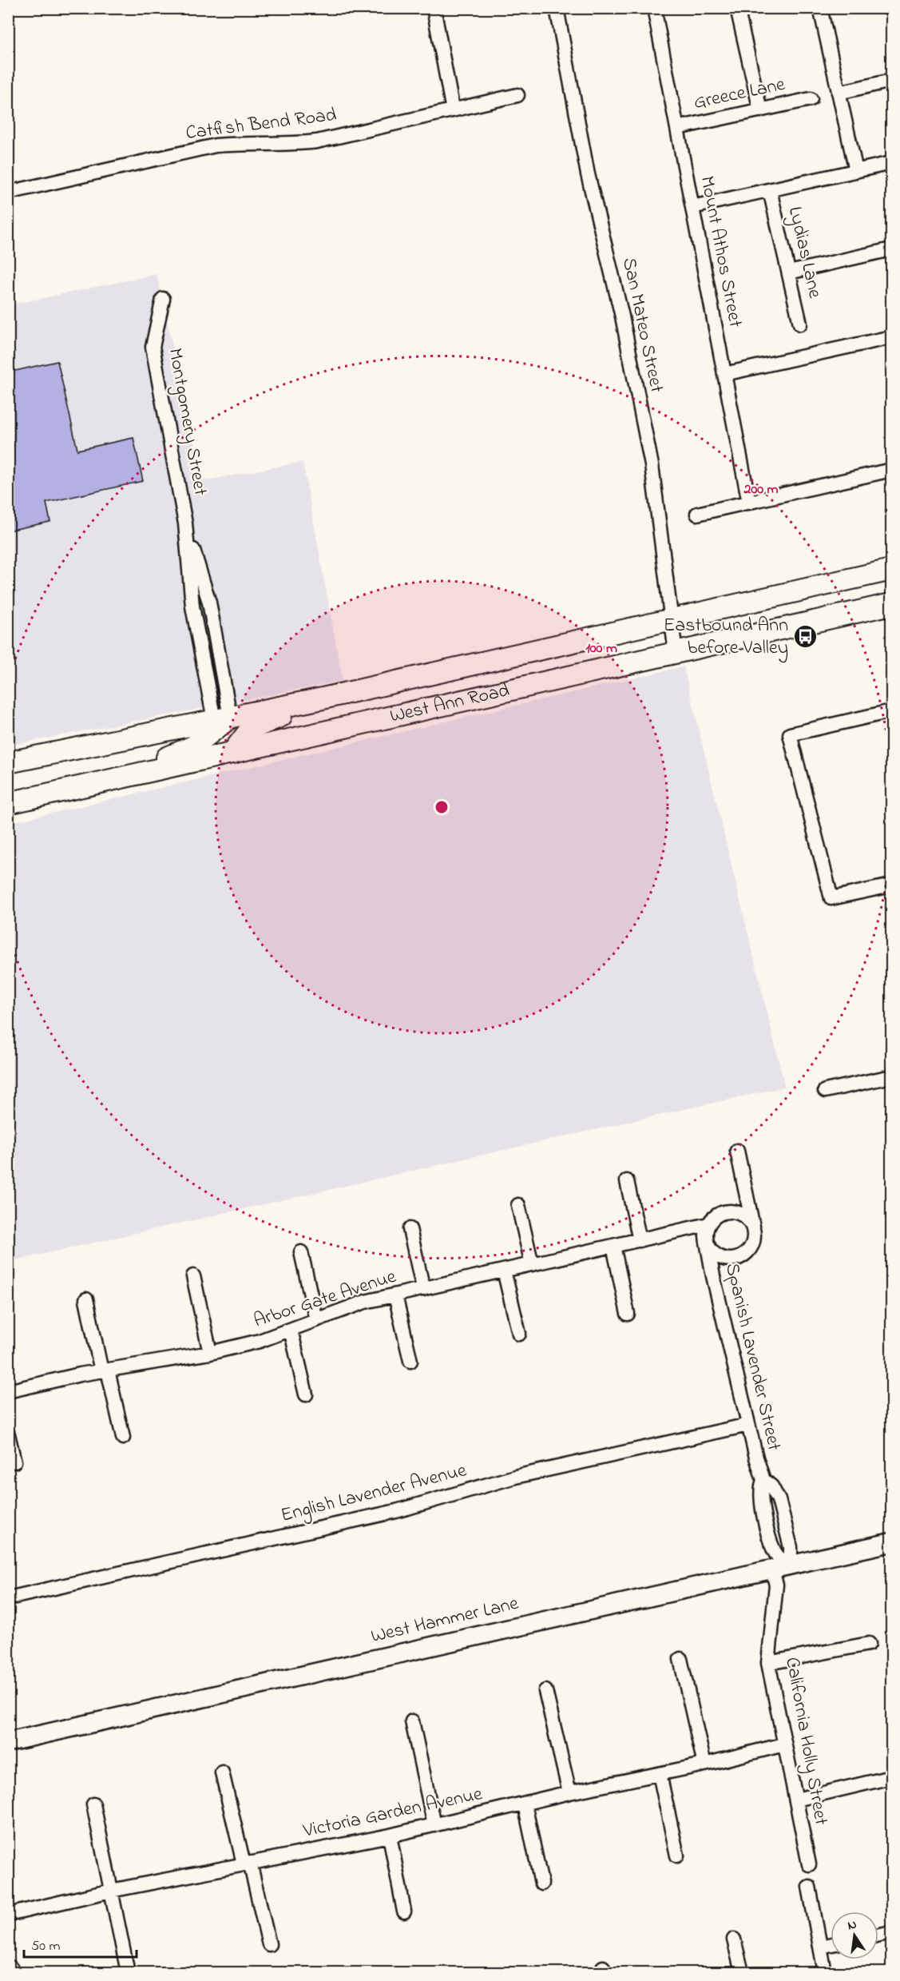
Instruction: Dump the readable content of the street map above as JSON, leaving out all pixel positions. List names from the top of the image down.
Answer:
{
  "streets": {
    "main road": ["West Ann Road"],
    "street": [
      "Greece Lane",
      "Catfish Bend Road",
      "Mount Athos Street",
      "Lydias Lane",
      "San Mateo Street",
      "Montgomery Street",
      "Arbor Gate Avenue",
      "Spanish Lavender Street",
      "English Lavender Avenue",
      "West Hammer Lane",
      "California Holly Street",
      "Victoria Garden Avenue"
    ]
  },
  "crossings": [
    ["Greece Lane", "Mount Athos Street"],
    ["San Mateo Street", "West Ann Road"],
    ["Montgomery Street", "West Ann Road"],
    ["Arbor Gate Avenue", "Spanish Lavender Street"],
    ["Spanish Lavender Street", "English Lavender Avenue"],
    ["Spanish Lavender Street", "West Hammer Lane"],
    ["Spanish Lavender Street", "California Holly Street"],
    ["West Hammer Lane", "California Holly Street"],
    ["California Holly Street", "Victoria Garden Avenue"]
  ],
  "places": {
    "bus stop": ["Eastbound Ann before Valley"]
  },
  "scale_bar": "50 m",
  "north": "top",
  "rings": ["200 m", "100 m"]
}
